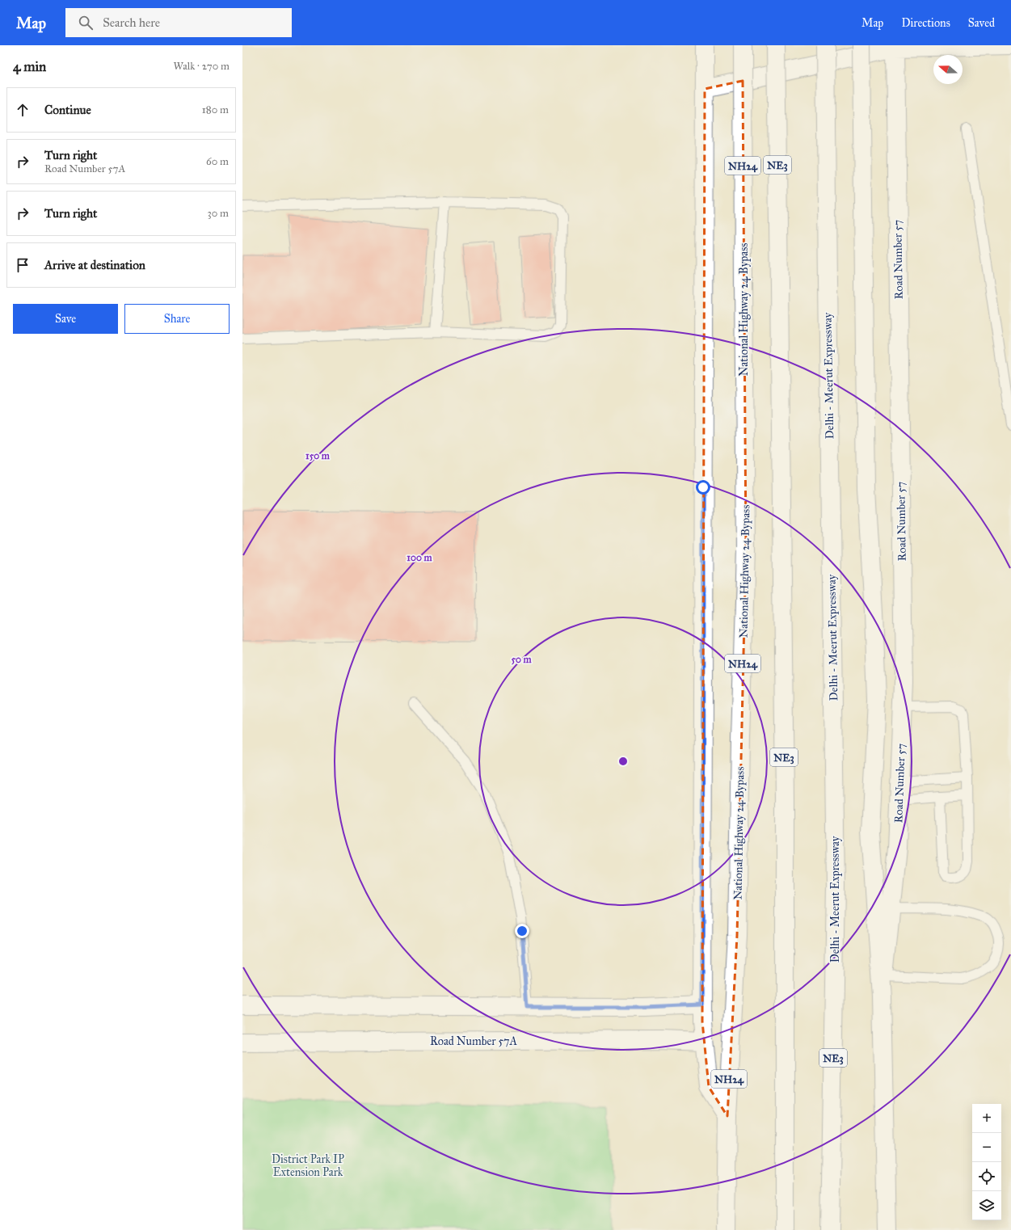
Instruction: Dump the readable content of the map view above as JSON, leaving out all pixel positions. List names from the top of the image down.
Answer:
{
  "streets": {
    "main road": [
      "NE3",
      "NH24",
      "Road Number 57",
      "National Highway 24 Bypass",
      "Delhi - Meerut Expressway",
      "Road Number 57A"
    ]
  },
  "parks": ["District Park IP Extension Park"],
  "north": "left",
  "page": {
    "header": "Map",
    "search": "Search here",
    "nav": ["Map", "Directions", "Saved"],
    "heading": ["4 min", "Walk · 270 m"],
    "list": [
      ["Continue", "180 m"],
      ["Turn right", "Road Number 57A", "60 m"],
      ["Turn right", "30 m"],
      "Arrive at destination"
    ],
    "buttons": ["Save", "Share"],
    "map_buttons": ["+", "−"]
  },
  "rings": ["150 m", "100 m", "50 m"]
}
